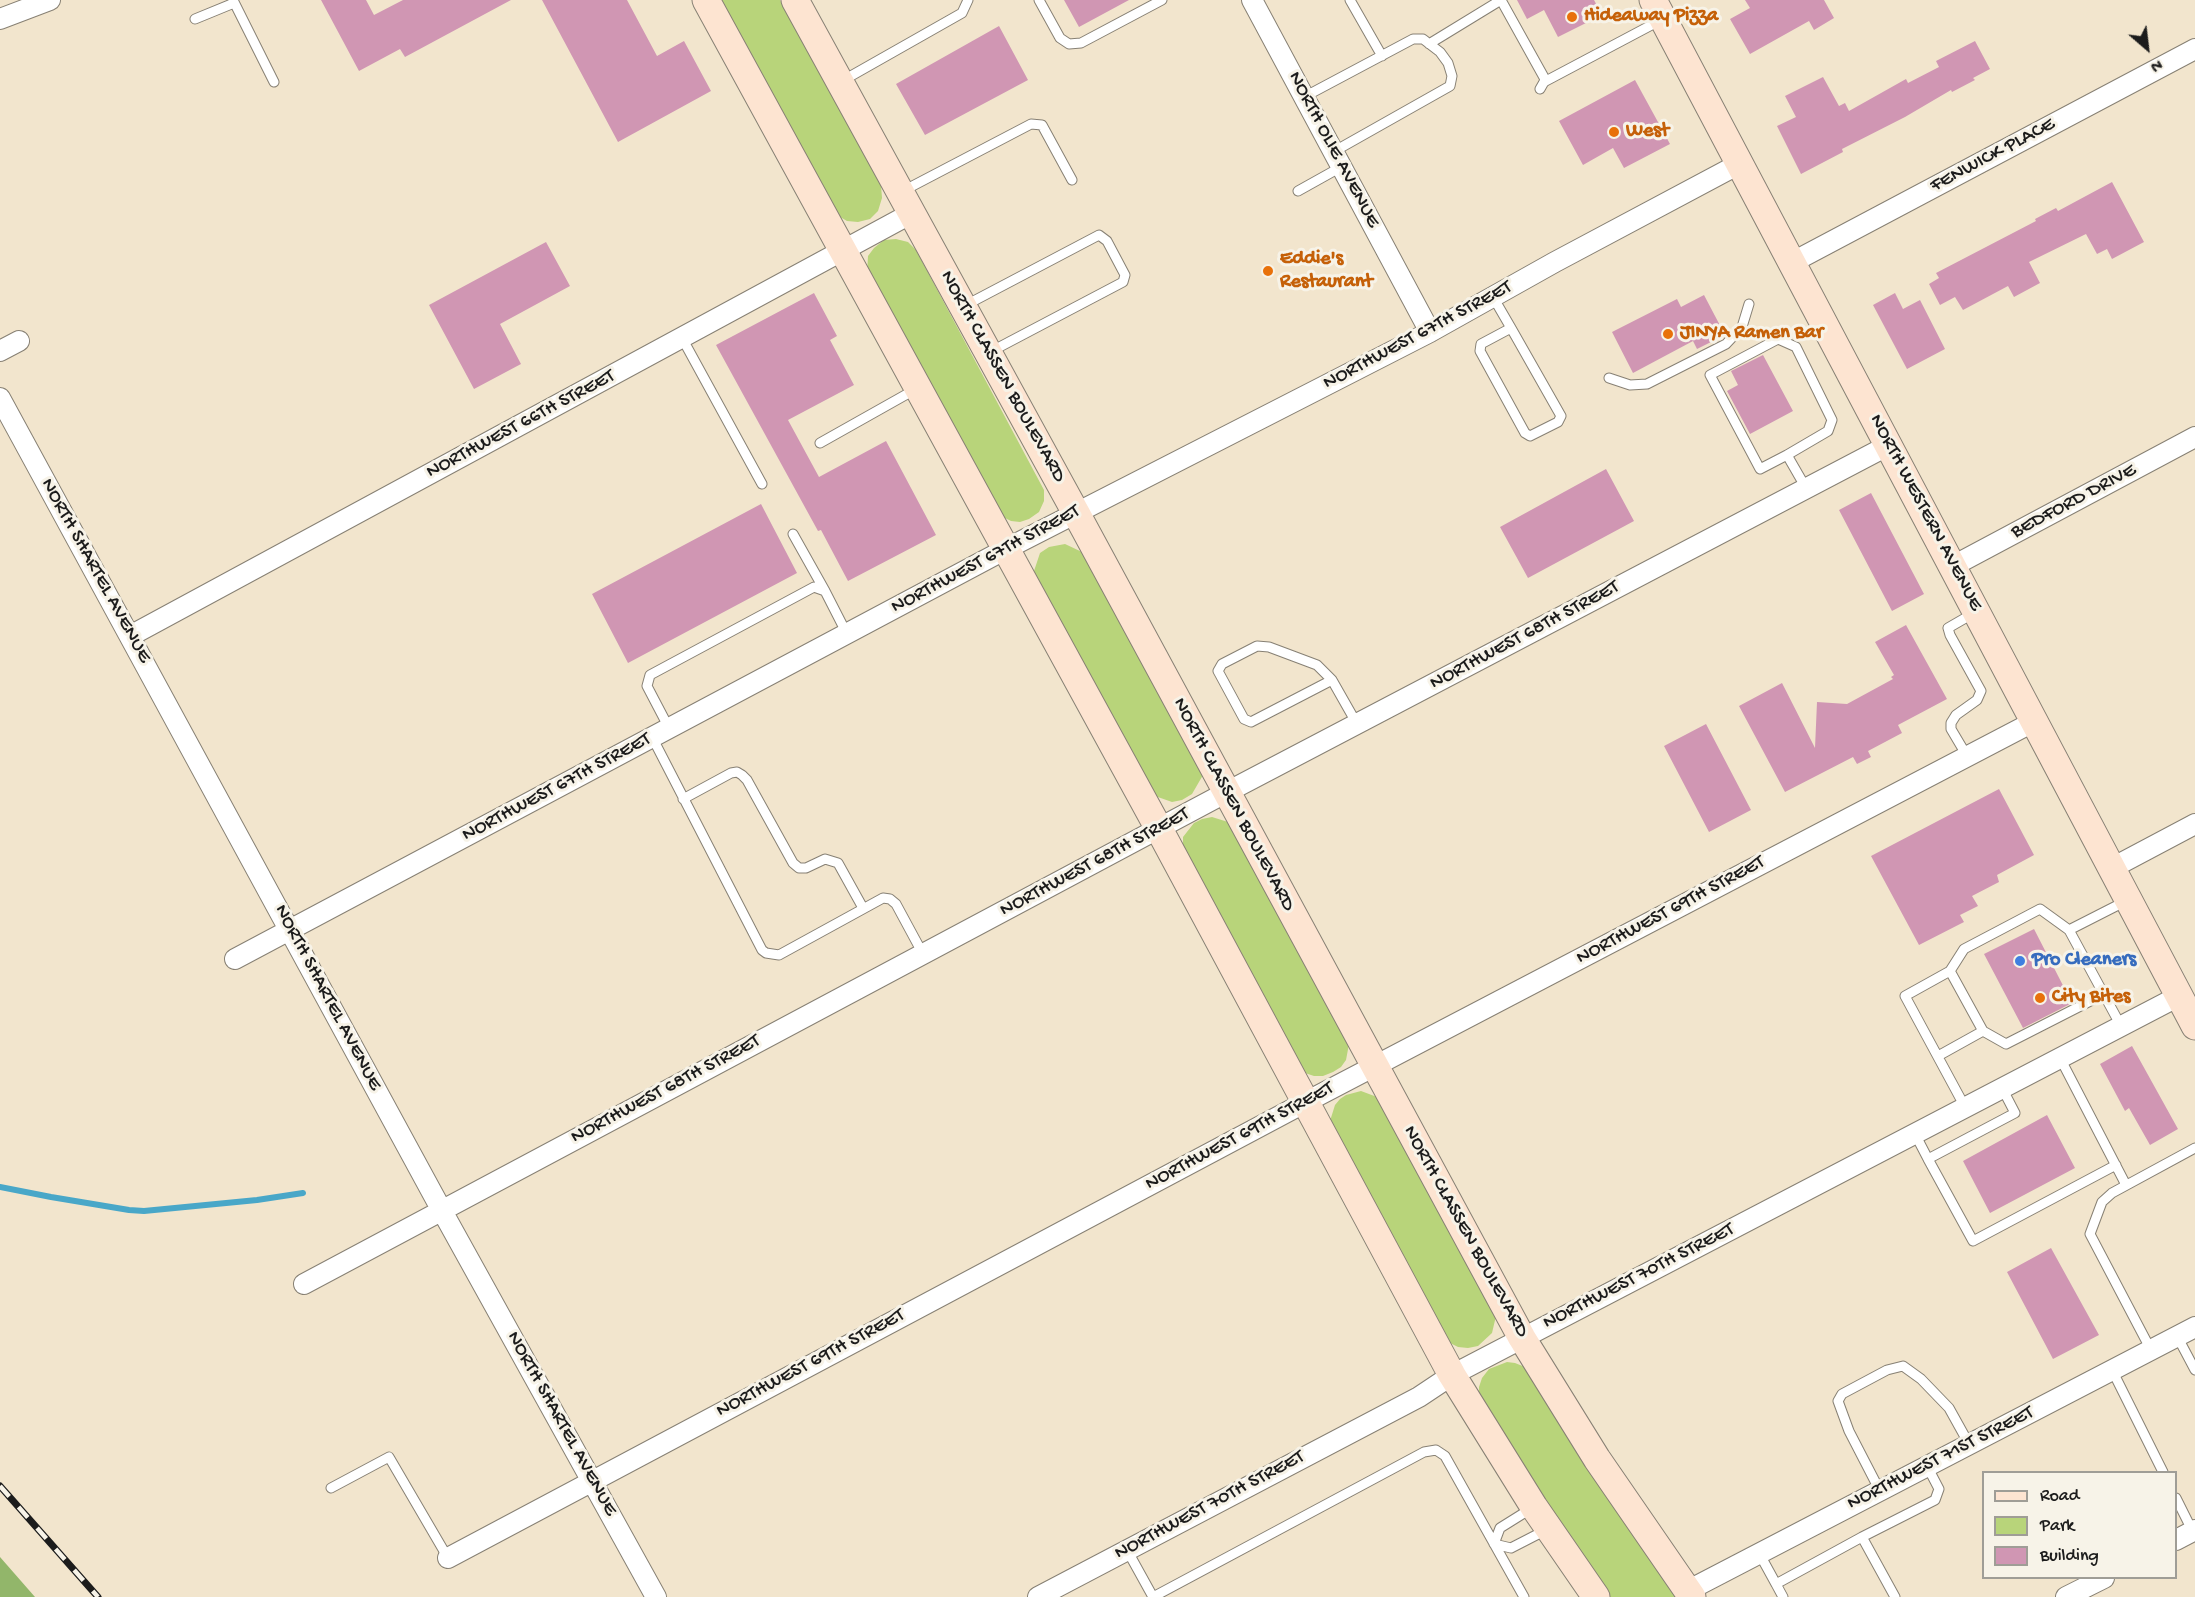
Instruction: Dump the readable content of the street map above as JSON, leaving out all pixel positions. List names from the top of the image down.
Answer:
{
  "streets": {
    "street": [
      "NORTH OLIE AVENUE",
      "FENWICK PLACE",
      "NORTHWEST 67TH STREET",
      "NORTH CLASSEN BOULEVARD",
      "NORTHWEST 66TH STREET",
      "BEDFORD DRIVE",
      "NORTH WESTERN AVENUE",
      "NORTH SHARTEL AVENUE",
      "NORTHWEST 68TH STREET",
      "NORTHWEST 69TH STREET",
      "NORTHWEST 70TH STREET",
      "NORTHWEST 71ST STREET"
    ]
  },
  "crossings": [
    ["NORTH OLIE AVENUE", "NORTHWEST 67TH STREET"],
    ["FENWICK PLACE", "NORTH WESTERN AVENUE"],
    ["NORTHWEST 67TH STREET", "NORTH CLASSEN BOULEVARD"],
    ["NORTHWEST 67TH STREET", "NORTH WESTERN AVENUE"],
    ["NORTHWEST 67TH STREET", "NORTH SHARTEL AVENUE"],
    ["NORTH CLASSEN BOULEVARD", "NORTHWEST 66TH STREET"],
    ["NORTH CLASSEN BOULEVARD", "NORTHWEST 68TH STREET"],
    ["NORTH CLASSEN BOULEVARD", "NORTHWEST 69TH STREET"],
    ["NORTH CLASSEN BOULEVARD", "NORTHWEST 70TH STREET"],
    ["NORTH CLASSEN BOULEVARD", "NORTHWEST 71ST STREET"],
    ["NORTHWEST 66TH STREET", "NORTH SHARTEL AVENUE"],
    ["BEDFORD DRIVE", "NORTH WESTERN AVENUE"],
    ["NORTH WESTERN AVENUE", "NORTHWEST 68TH STREET"],
    ["NORTH WESTERN AVENUE", "NORTHWEST 69TH STREET"],
    ["NORTH WESTERN AVENUE", "NORTHWEST 70TH STREET"],
    ["NORTH SHARTEL AVENUE", "NORTHWEST 68TH STREET"],
    ["NORTH SHARTEL AVENUE", "NORTHWEST 69TH STREET"]
  ],
  "places": [
    "Hideaway Pizza",
    "West",
    "Eddie's Restaurant",
    "JINYA Ramen Bar",
    "Pro Cleaners",
    "City Bites"
  ],
  "legend": ["Road", "Park", "Building"],
  "north": "bottom right"
}
